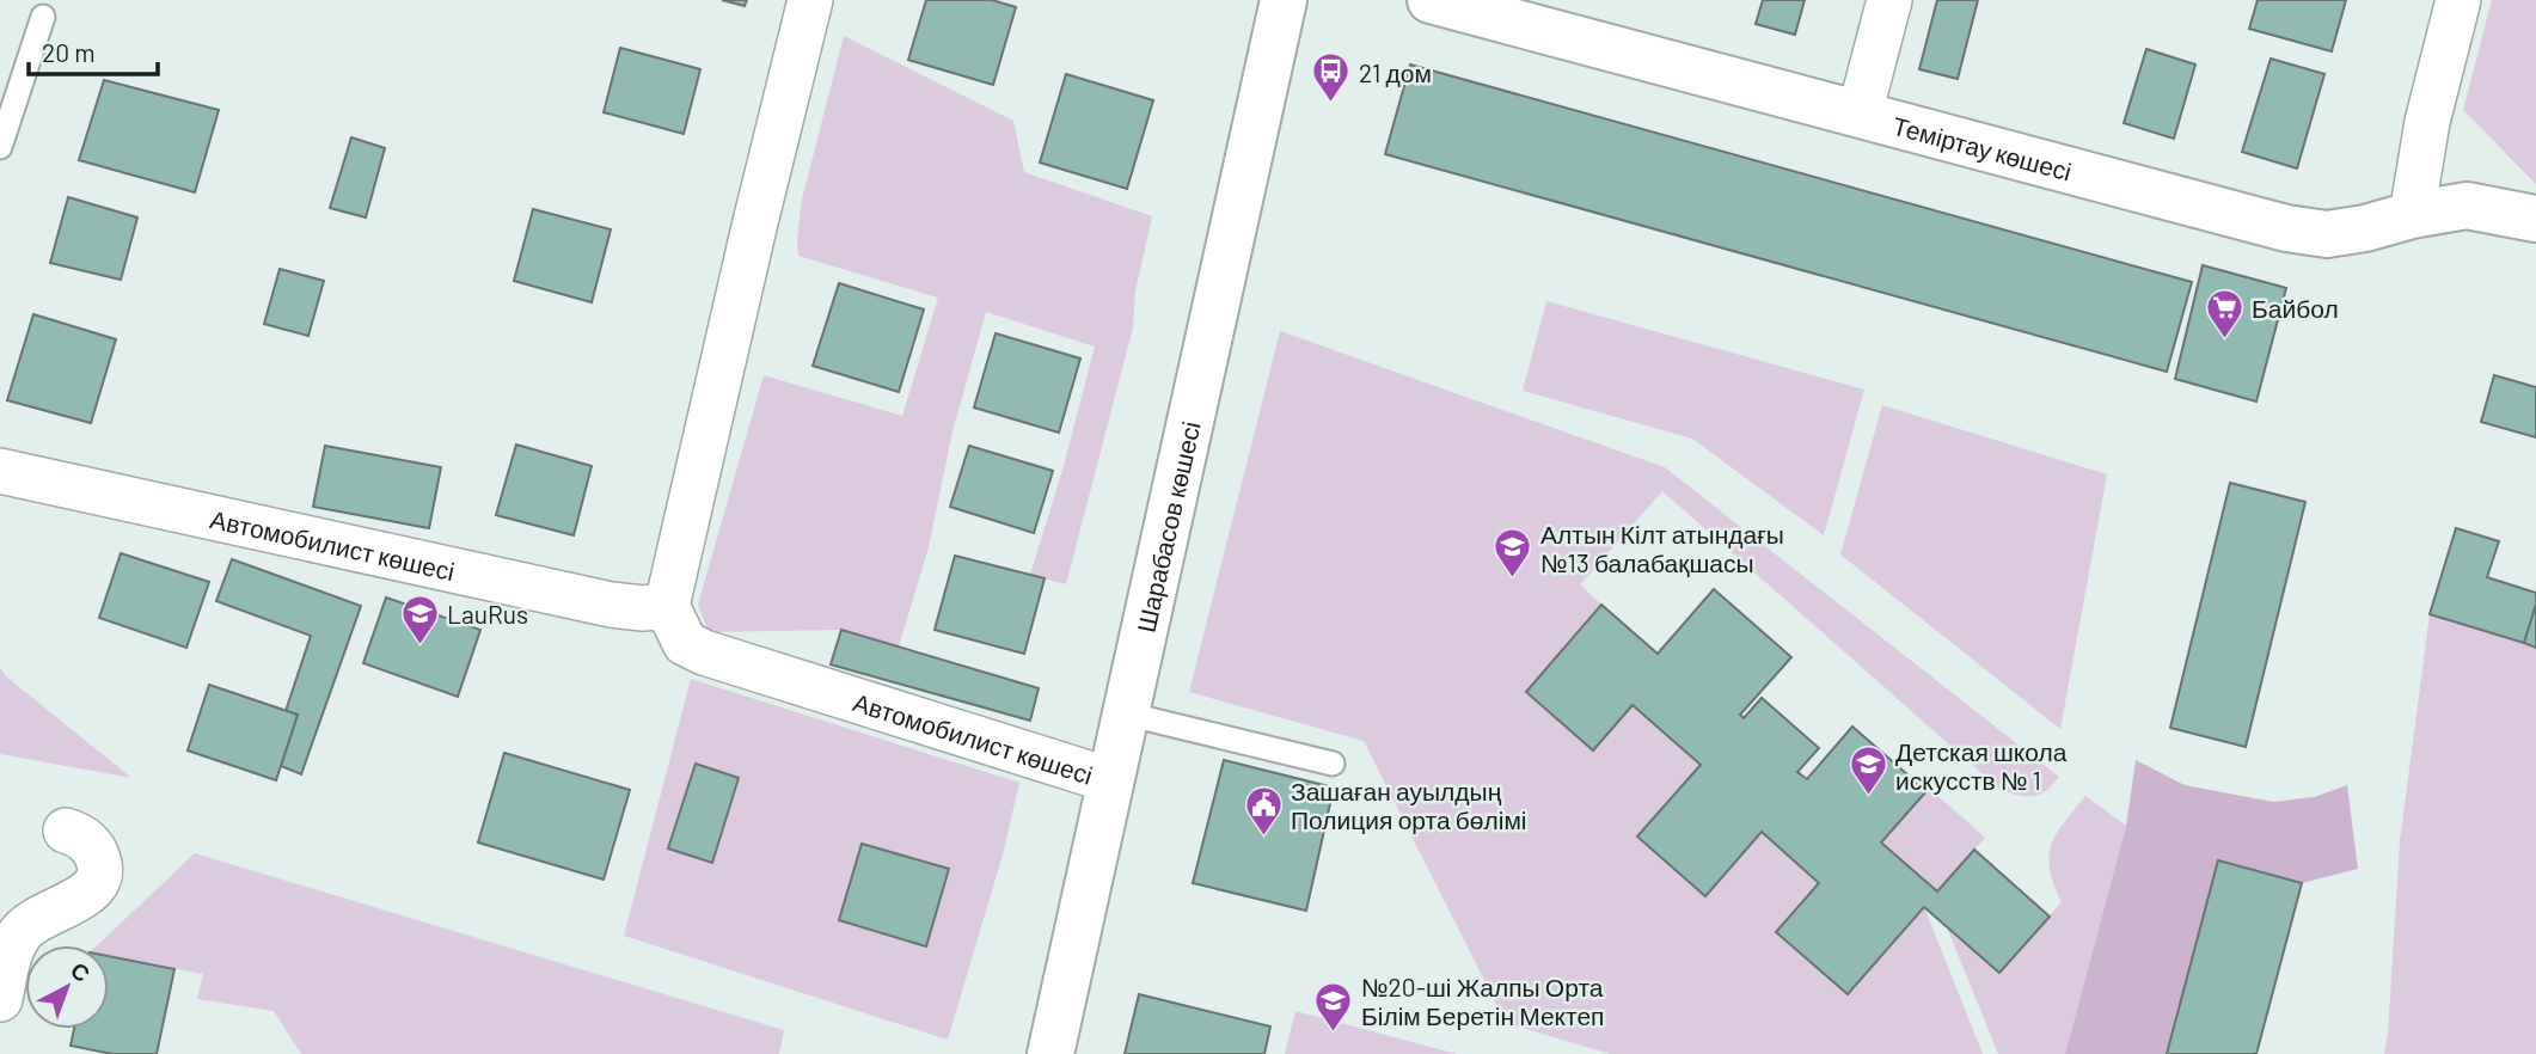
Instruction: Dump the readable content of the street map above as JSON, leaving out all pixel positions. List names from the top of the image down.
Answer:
{
  "streets": {
    "street": ["Теміртау көшесі", "Шарабасов көшесі", "Автомобилист көшесі"]
  },
  "crossings": [
    ["Шарабасов көшесі", "Автомобилист көшесі"]
  ],
  "places": {
    "bus stop": ["21 дом"],
    "supermarket": ["Байбол"],
    "school or university": [
      "Алтын Кілт атындағы №13 балабақшасы",
      "LauRus",
      "Детская школа искусств № 1",
      "№20-ші Жалпы Орта Білім Беретін Мектеп"
    ],
    "public building": ["Зашаған ауылдың Полиция орта бөлімі"]
  },
  "scale_bar": "20 m",
  "north": "top right"
}
